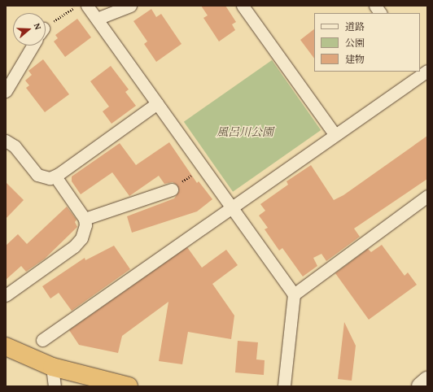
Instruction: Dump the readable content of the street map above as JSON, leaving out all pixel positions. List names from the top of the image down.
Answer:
{
  "parks": ["風呂川公園"],
  "legend": ["道路", "公園", "建物"],
  "north": "right"
}
